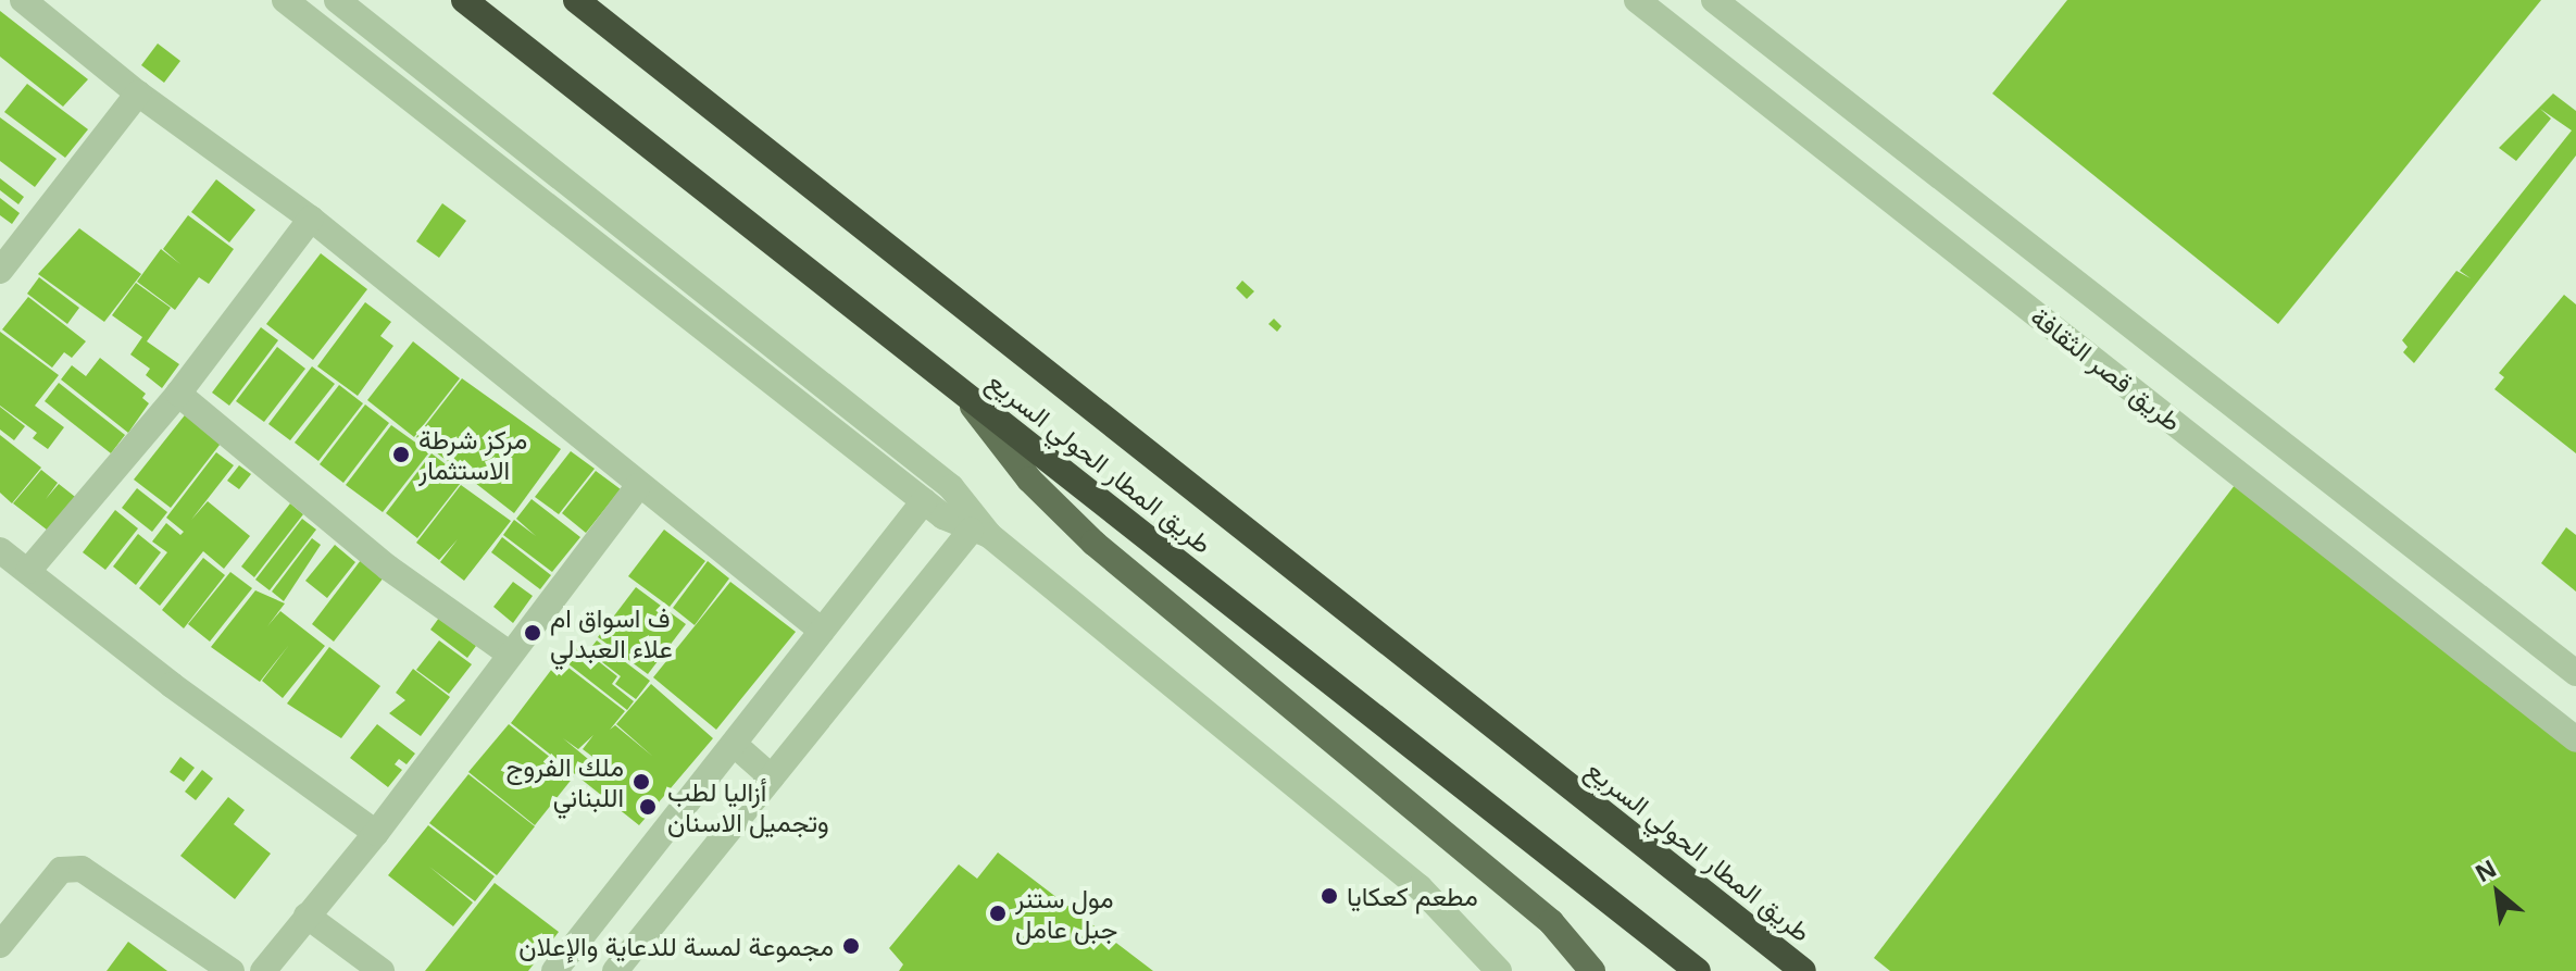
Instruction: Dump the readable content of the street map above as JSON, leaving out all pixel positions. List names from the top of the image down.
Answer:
{
  "streets": {
    "highway": ["طريق المطار الحولي السريع"],
    "street": ["طريق قصر الثقافة"]
  },
  "places": [
    "مركز شرطة الاستثمار",
    "ف اسواق ام علاء العبدلي",
    "ملك الفروج اللبناني",
    "أزاليا لطب وتجميل الاسنان",
    "مطعم كعكايا",
    "مول ستنر جبل عامل",
    "مجموعة لمسة للدعاية والإعلان"
  ],
  "north": "top left"
}
